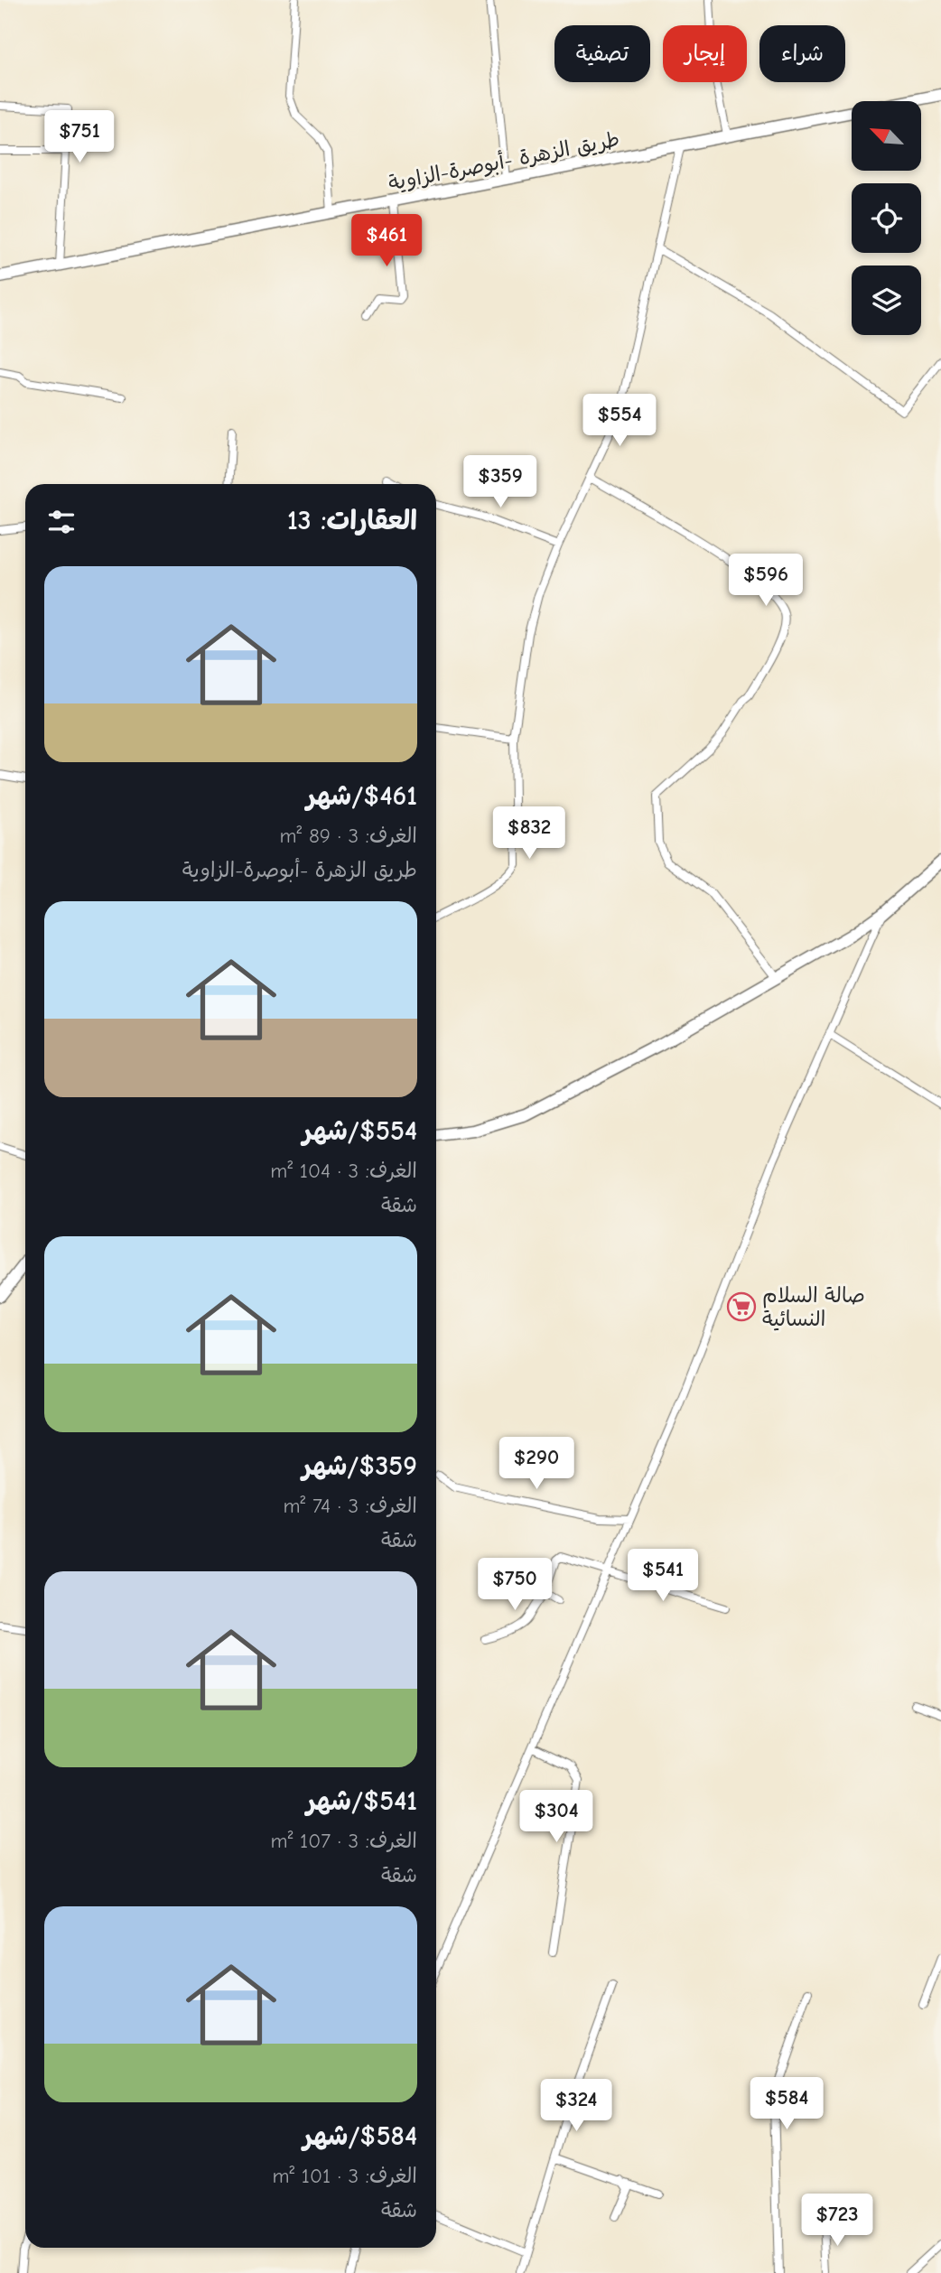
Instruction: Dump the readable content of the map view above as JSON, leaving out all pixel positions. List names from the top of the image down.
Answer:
{
  "streets": {
    "main road": ["طريق الزهرة -أبوصرة-الزاوية"]
  },
  "places": {
    "supermarket": ["صالة السلام النسائية"]
  },
  "north": "top left",
  "page": {
    "chip": ["شراء", "إيجار", "تصفية"],
    "price": [
      "$751",
      "$461",
      "$554",
      "$359",
      "$596",
      "$832",
      "$290",
      "$541",
      "$750",
      "$304",
      "$584",
      "$324",
      "$723"
    ],
    "heading": "العقارات: 13",
    "list": [
      {
        "name": "$461/شهر",
        "note": "الغرف: 3 · 89 m² · طريق الزهرة -أبوصرة-الزاوية"
      },
      {
        "name": "$554/شهر",
        "note": "الغرف: 3 · 104 m² · شقة"
      },
      {
        "name": "$359/شهر",
        "note": "الغرف: 3 · 74 m² · شقة"
      },
      {
        "name": "$541/شهر",
        "note": "الغرف: 3 · 107 m² · شقة"
      },
      {
        "name": "$584/شهر",
        "note": "الغرف: 3 · 101 m² · شقة"
      }
    ]
  }
}
